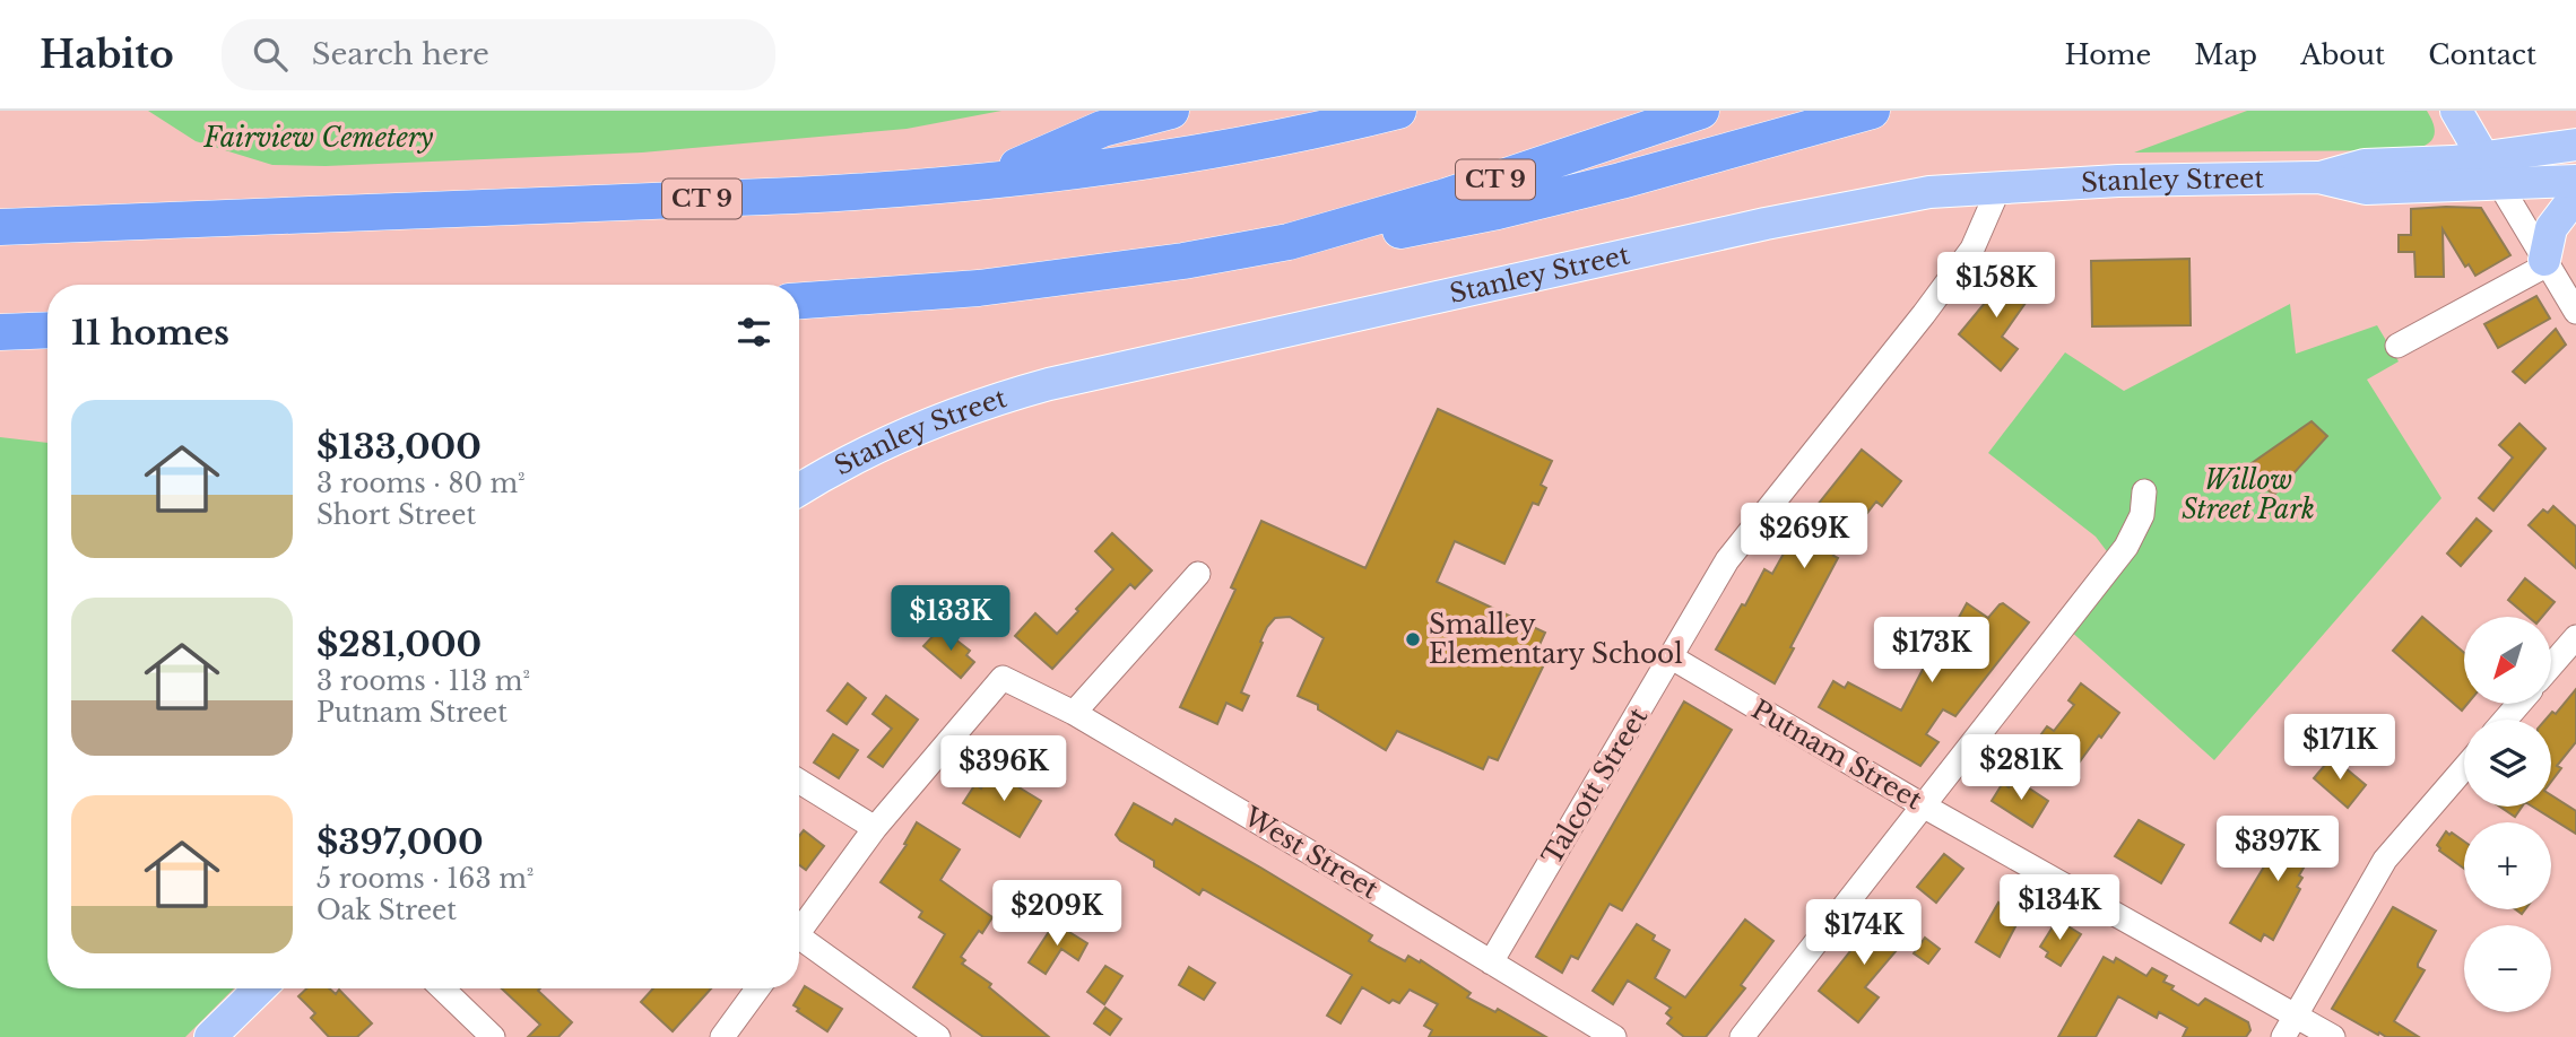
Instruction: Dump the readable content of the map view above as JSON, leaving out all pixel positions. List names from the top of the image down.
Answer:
{
  "streets": {
    "highway": ["CT 9"],
    "main road": ["Stanley Street"],
    "street": ["Putnam Street", "Talcott Street", "West Street"]
  },
  "crossings": [
    ["Stanley Street", "Talcott Street"],
    ["Putnam Street", "Talcott Street"],
    ["Talcott Street", "West Street"]
  ],
  "parks": ["Fairview Cemetery", "Willow Street Park"],
  "places": ["Smalley Elementary School"],
  "north": "bottom left",
  "page": {
    "header": "Habito",
    "search": "Search here",
    "nav": [
      "Home",
      "Map",
      "About",
      "Contact"
    ],
    "price": [
      "$158K",
      "$269K",
      "$133K",
      "$173K",
      "$171K",
      "$281K",
      "$396K",
      "$397K",
      "$134K",
      "$209K",
      "$174K"
    ],
    "heading": "11 homes",
    "list": [
      {
        "name": "$133,000",
        "note": "3 rooms · 80 m² · Short Street"
      },
      {
        "name": "$281,000",
        "note": "3 rooms · 113 m² · Putnam Street"
      },
      {
        "name": "$397,000",
        "note": "5 rooms · 163 m² · Oak Street"
      }
    ],
    "map_buttons": ["+", "−"]
  }
}
